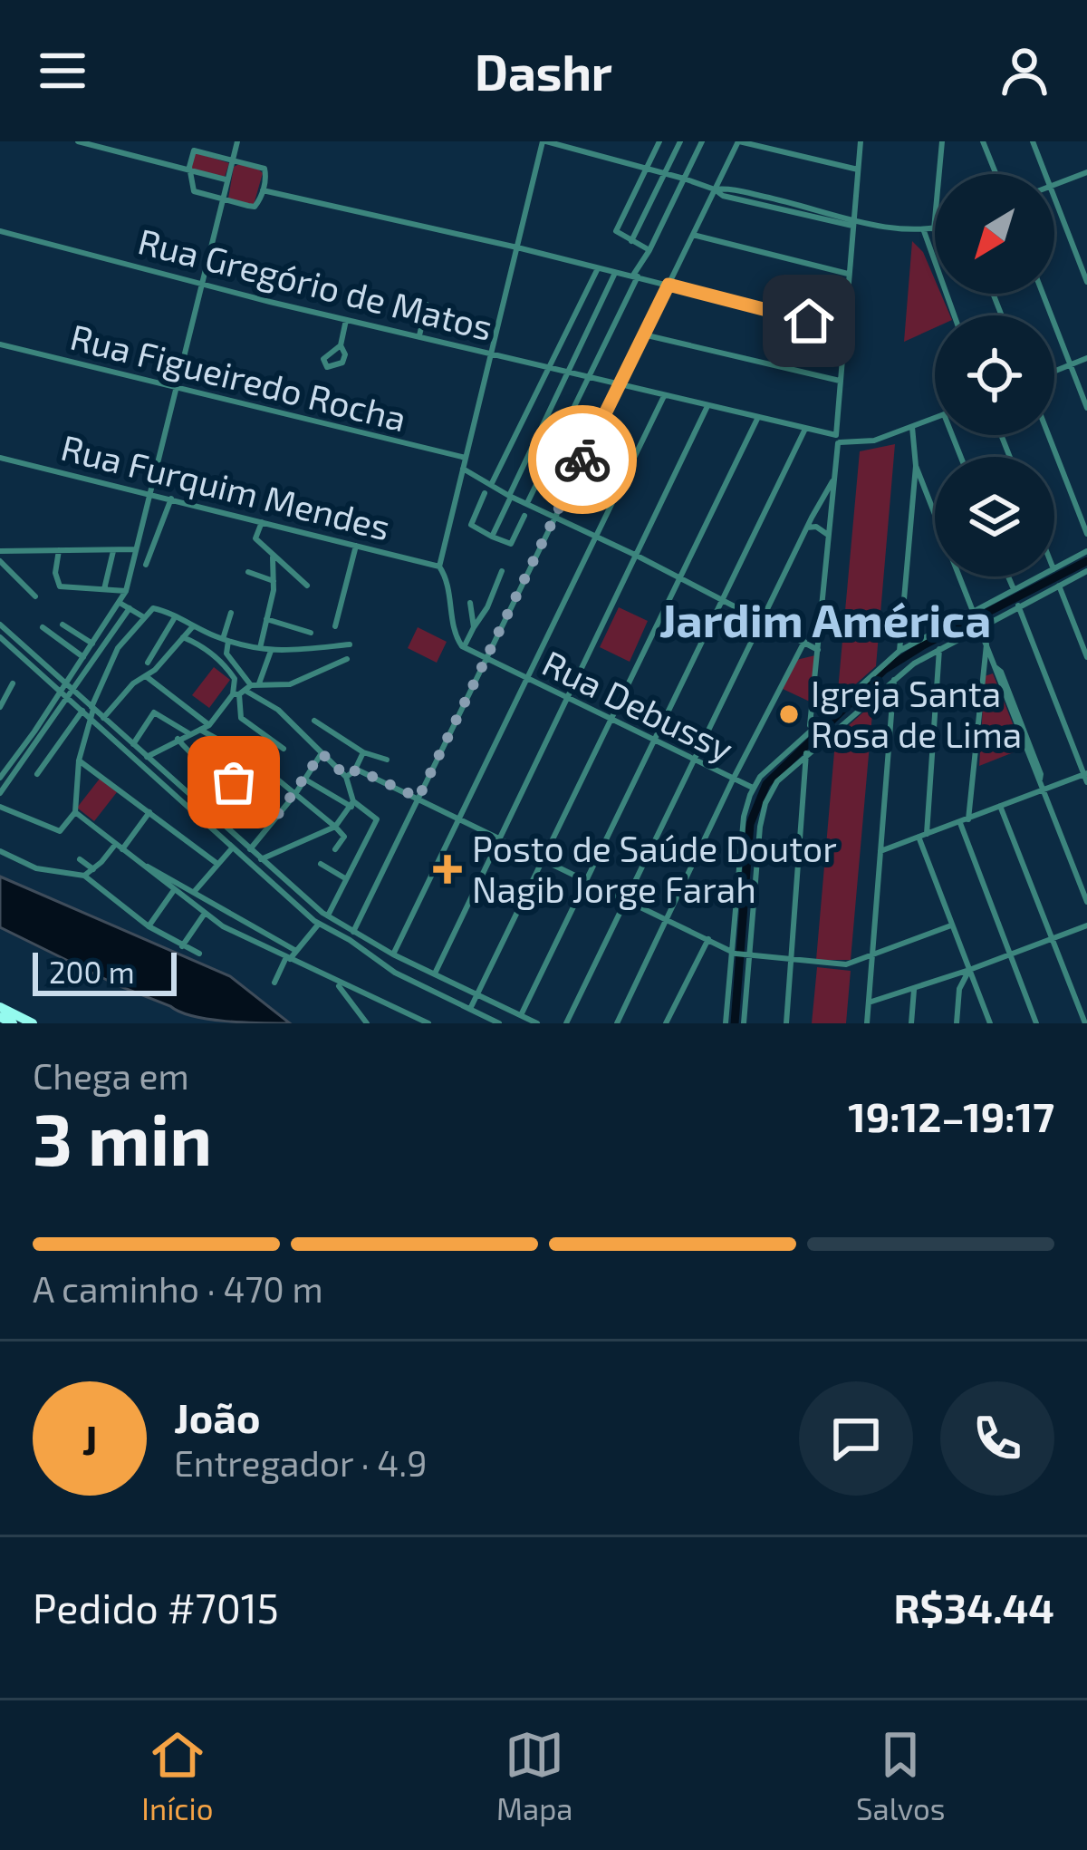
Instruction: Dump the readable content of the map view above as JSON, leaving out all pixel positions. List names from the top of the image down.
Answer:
{
  "streets": {
    "street": [
      "Rua Gregório de Matos",
      "Rua Figueiredo Rocha",
      "Rua Furquim Mendes",
      "Rua Debussy"
    ]
  },
  "districts": ["Jardim América"],
  "places": {
    "other": ["Igreja Santa Rosa de Lima"],
    "health": ["Posto de Saúde Doutor Nagib Jorge Farah"]
  },
  "scale_bar": "200 m",
  "north": "bottom left",
  "page": {
    "header": "Dashr",
    "scale": "200 m",
    "heading": ["3 min", "Chega em", "19:12–19:17"],
    "panel": [
      "João",
      "Entregador · 4.9",
      "Pedido #7015",
      "R$34.44"
    ],
    "bar": "A caminho · 470 m",
    "round": "J",
    "tabs": ["Início", "Mapa", "Salvos"]
  }
}
